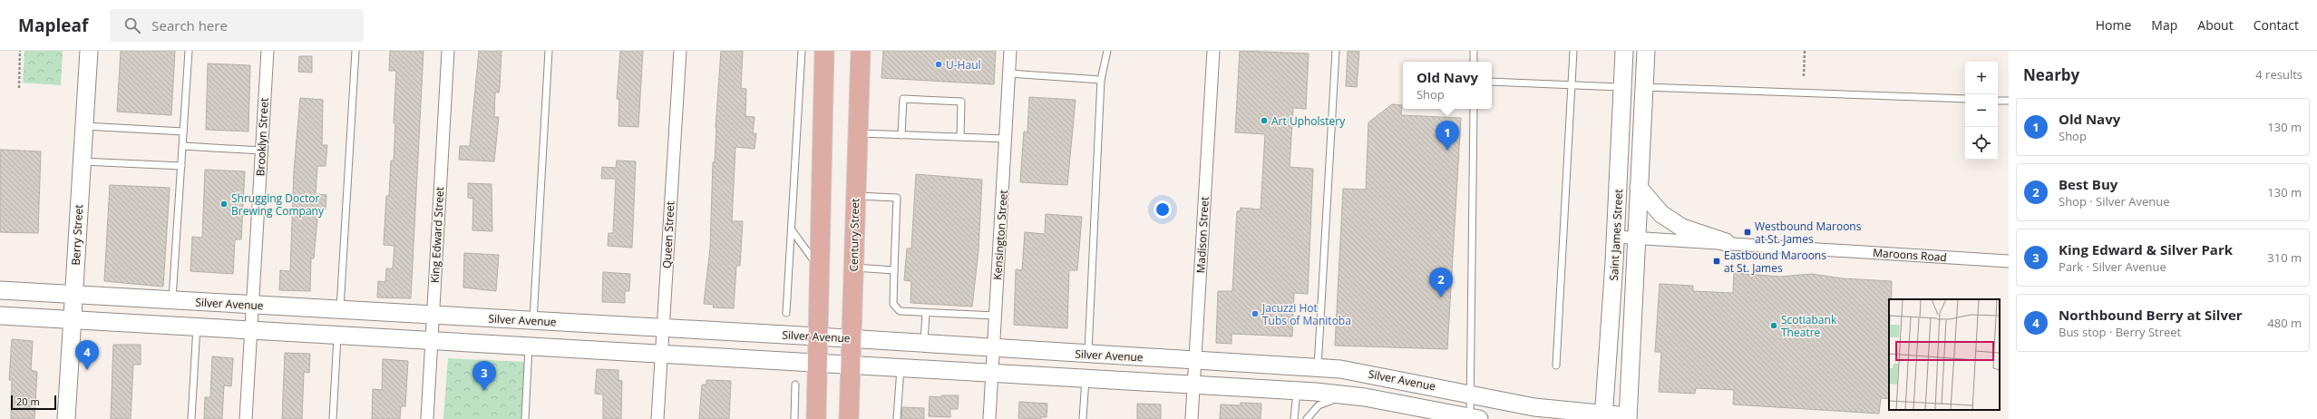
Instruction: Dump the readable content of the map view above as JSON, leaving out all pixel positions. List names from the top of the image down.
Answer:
{
  "streets": {
    "main road": ["Century Street"],
    "street": [
      "Brooklyn Street",
      "Berry Street",
      "King Edward Street",
      "Queen Street",
      "Kensington Street",
      "Madison Street",
      "Saint James Street",
      "Maroons Road",
      "Silver Avenue"
    ]
  },
  "crossings": [
    ["Brooklyn Street", "Silver Avenue"],
    ["Berry Street", "Silver Avenue"],
    ["King Edward Street", "Silver Avenue"],
    ["Queen Street", "Silver Avenue"],
    ["Century Street", "Silver Avenue"],
    ["Kensington Street", "Silver Avenue"],
    ["Madison Street", "Silver Avenue"],
    ["Saint James Street", "Maroons Road"],
    ["Saint James Street", "Silver Avenue"]
  ],
  "places": {
    "other": [
      "U-Haul",
      "Art Upholstery",
      "Shrugging Doctor Brewing Company",
      "Jacuzzi Hot Tubs of Manitoba",
      "Scotiabank Theatre"
    ],
    "transit": ["Westbound Maroons at St. James", "Eastbound Maroons at St. James"]
  },
  "scale_bar": "20 m",
  "page": {
    "header": "Mapleaf",
    "search": "Search here",
    "nav": [
      "Home",
      "Map",
      "About",
      "Contact"
    ],
    "heading": ["Nearby", "4 results"],
    "map_buttons": ["+", "−"],
    "popup": ["Old Navy", "Shop"],
    "list": [
      {
        "mark": "1",
        "name": "Old Navy",
        "note": "Shop",
        "value": "130 m"
      },
      {
        "mark": "2",
        "name": "Best Buy",
        "note": "Shop · Silver Avenue",
        "value": "130 m"
      },
      {
        "mark": "3",
        "name": "King Edward & Silver Park",
        "note": "Park · Silver Avenue",
        "value": "310 m"
      },
      {
        "mark": "4",
        "name": "Northbound Berry at Silver",
        "note": "Bus stop · Berry Street",
        "value": "480 m"
      }
    ],
    "pins": [
      "1",
      "2",
      "4",
      "3"
    ],
    "scale": "20 m"
  }
}
